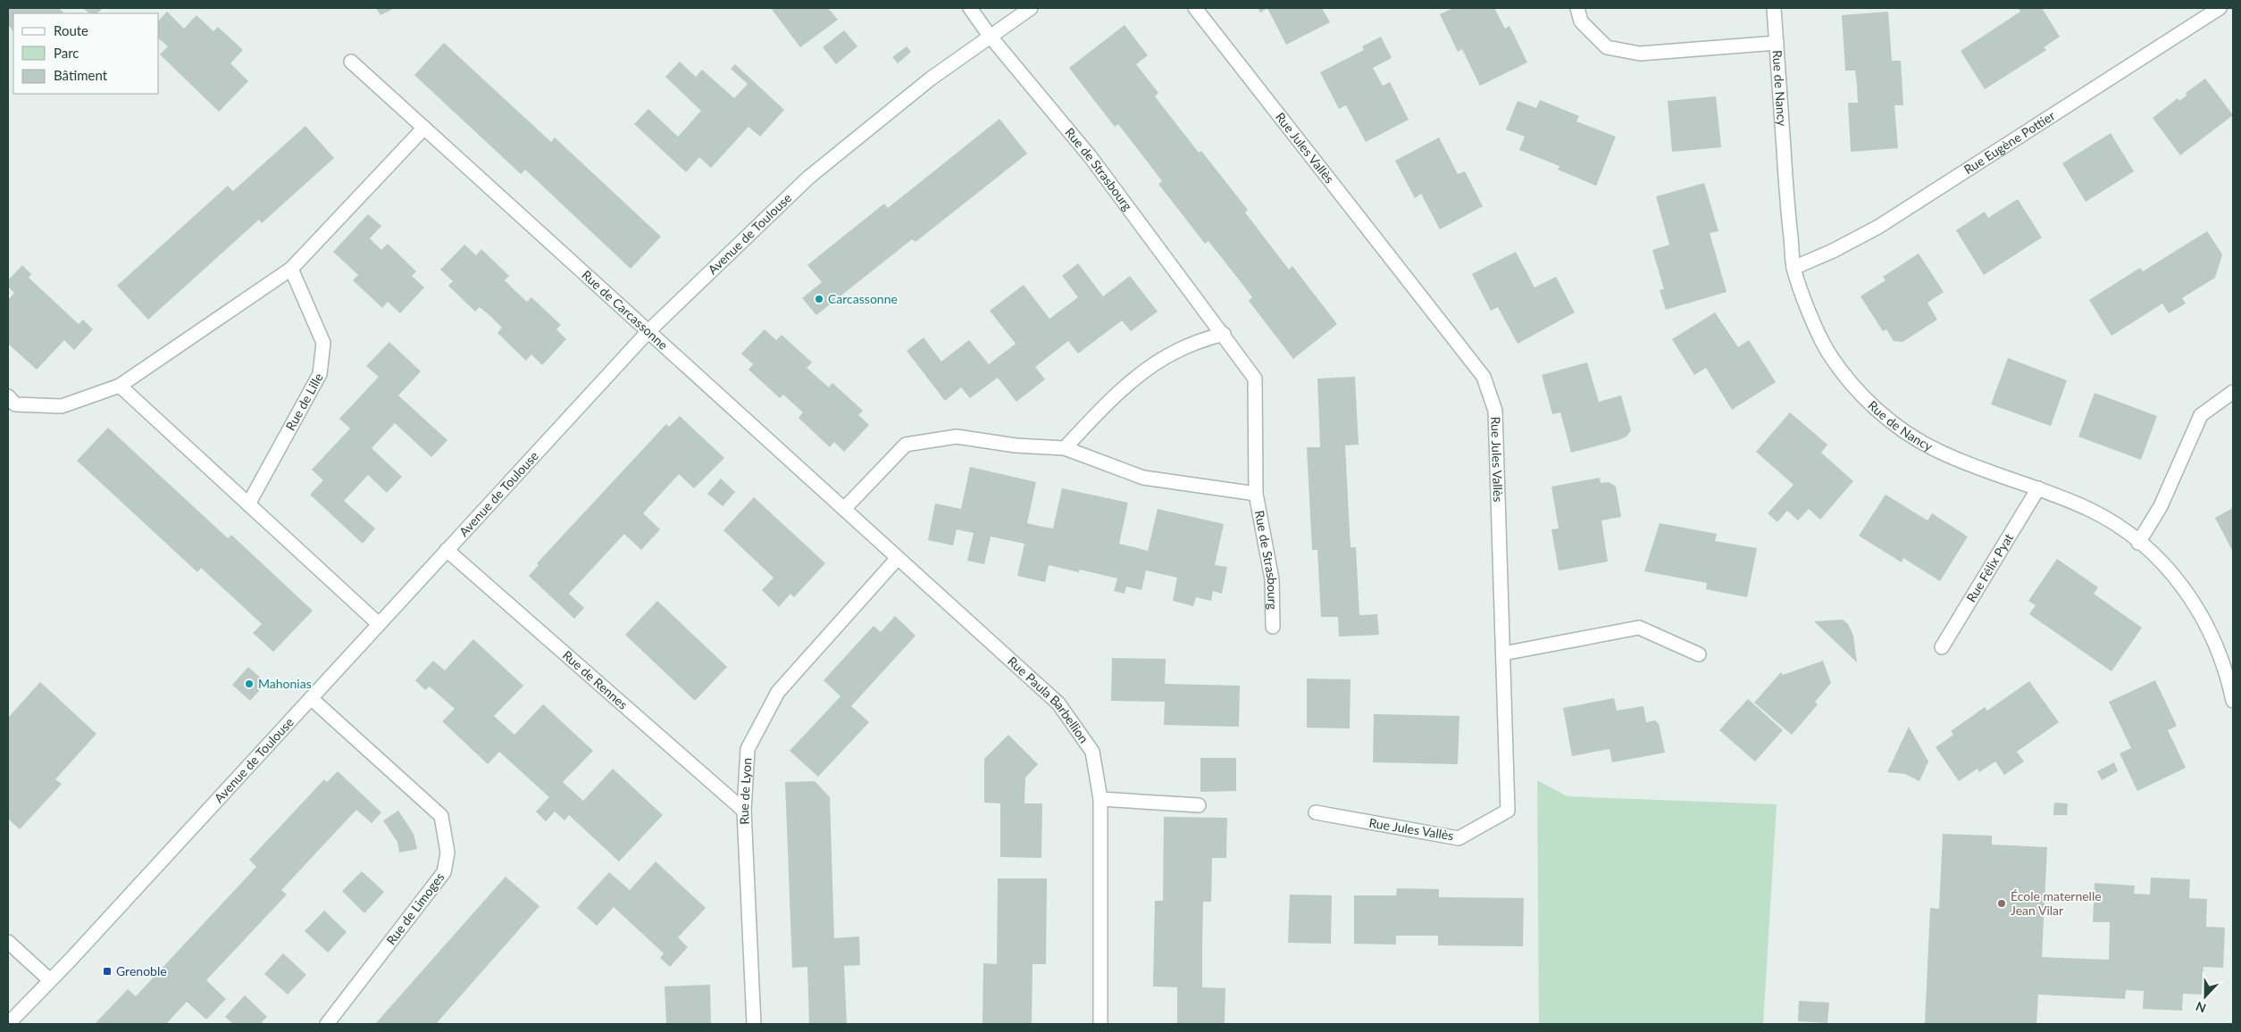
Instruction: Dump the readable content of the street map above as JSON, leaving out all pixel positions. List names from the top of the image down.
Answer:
{
  "streets": {
    "street": [
      "Rue de Nancy",
      "Rue Eugène Pottier",
      "Rue Jules Vallès",
      "Rue de Strasbourg",
      "Avenue de Toulouse",
      "Rue de Carcassonne",
      "Rue de Lille",
      "Rue Félix Pyat",
      "Rue de Rennes",
      "Rue Paula Barbellion",
      "Rue de Lyon",
      "Rue de Limoges"
    ]
  },
  "crossings": [
    ["Rue de Nancy", "Rue Eugène Pottier"],
    ["Rue de Nancy", "Rue Félix Pyat"],
    ["Rue de Strasbourg", "Avenue de Toulouse"],
    ["Rue de Strasbourg", "Rue de Carcassonne"],
    ["Avenue de Toulouse", "Rue de Carcassonne"],
    ["Avenue de Toulouse", "Rue de Rennes"],
    ["Avenue de Toulouse", "Rue de Limoges"],
    ["Rue de Carcassonne", "Rue Paula Barbellion"],
    ["Rue de Carcassonne", "Rue de Lyon"],
    ["Rue de Rennes", "Rue de Lyon"],
    ["Rue Paula Barbellion", "Rue de Lyon"]
  ],
  "places": {
    "other": ["Carcassonne", "Mahonias", "École maternelle Jean Vilar"],
    "transit": ["Grenoble"]
  },
  "legend": ["Route", "Parc", "Bâtiment"],
  "north": "bottom"
}
